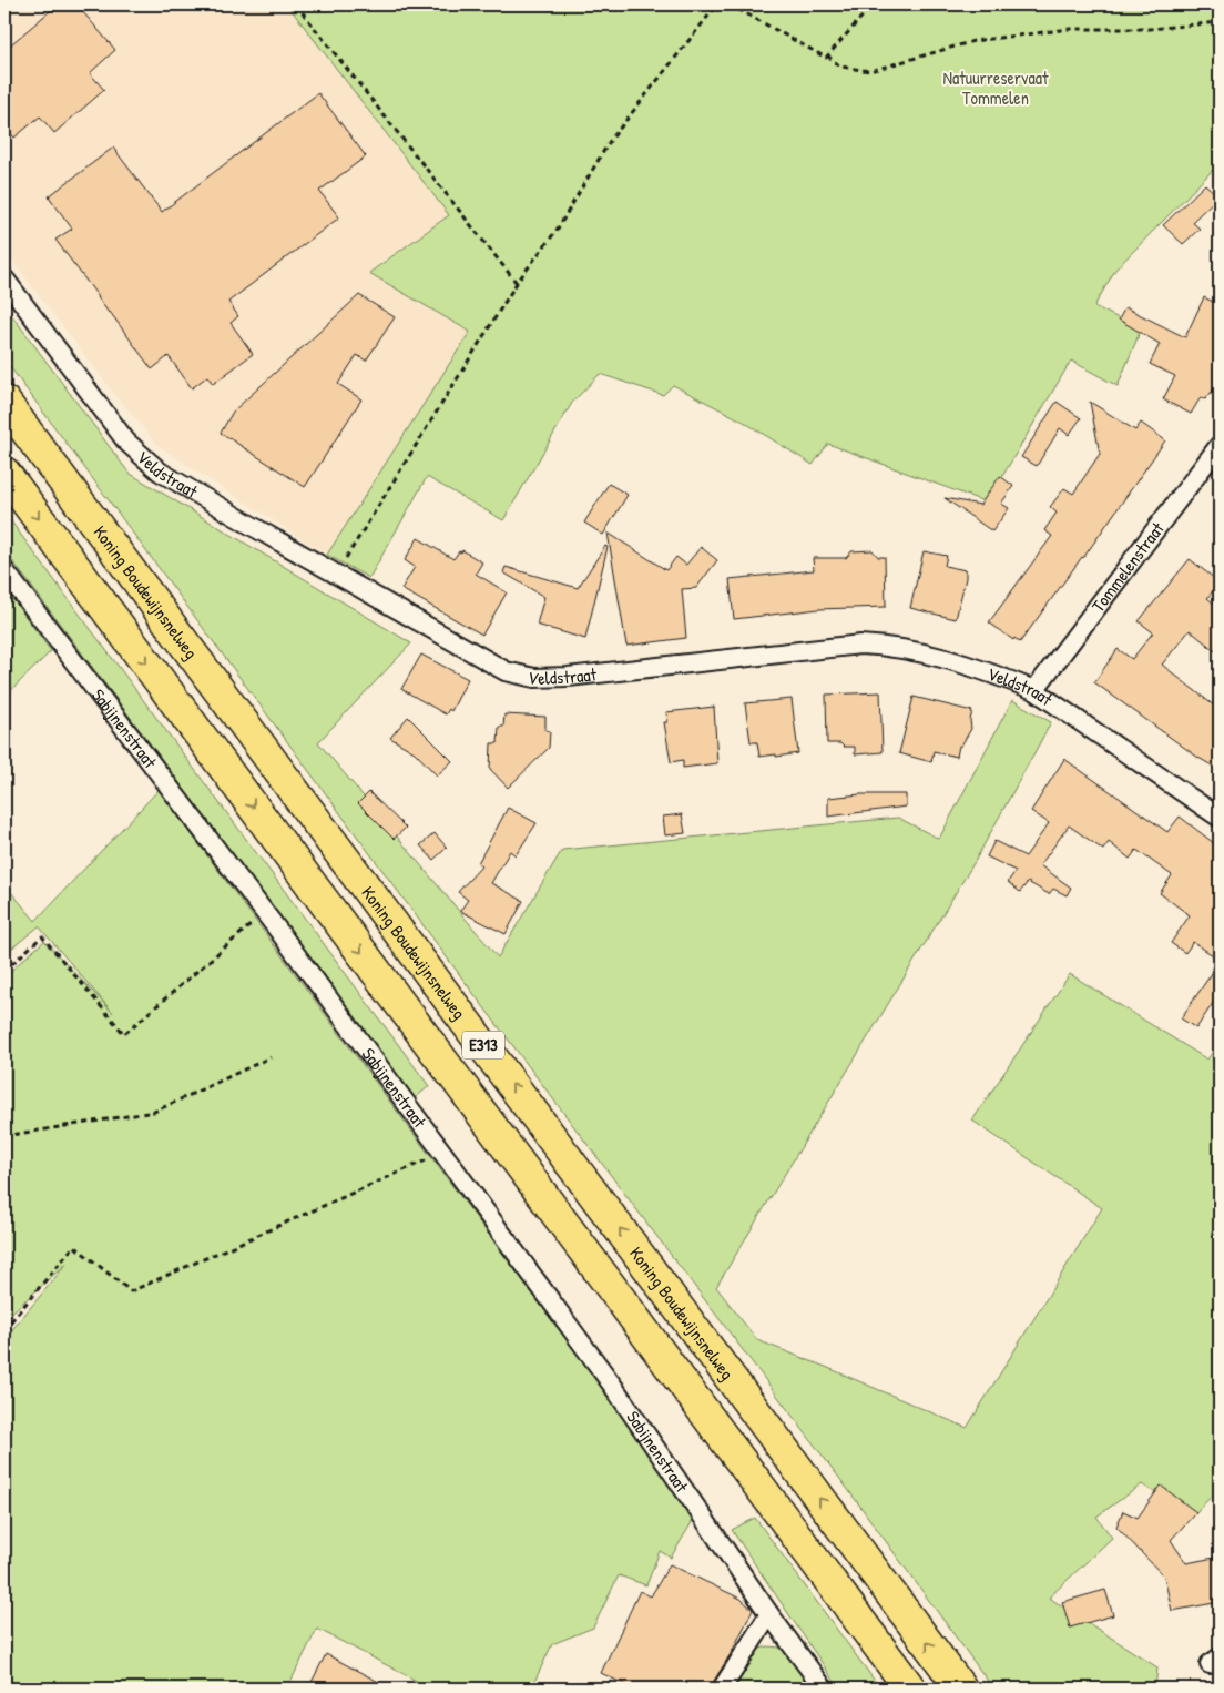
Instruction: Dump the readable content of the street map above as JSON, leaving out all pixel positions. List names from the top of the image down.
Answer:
{
  "streets": {
    "highway": ["Koning Boudewijnsnelweg", "E313"],
    "street": ["Veldstraat", "Tommelenstraat", "Sabijnenstraat"]
  },
  "crossings": [
    ["Veldstraat", "Tommelenstraat"]
  ],
  "parks": ["Natuurreservaat Tommelen"]
}
